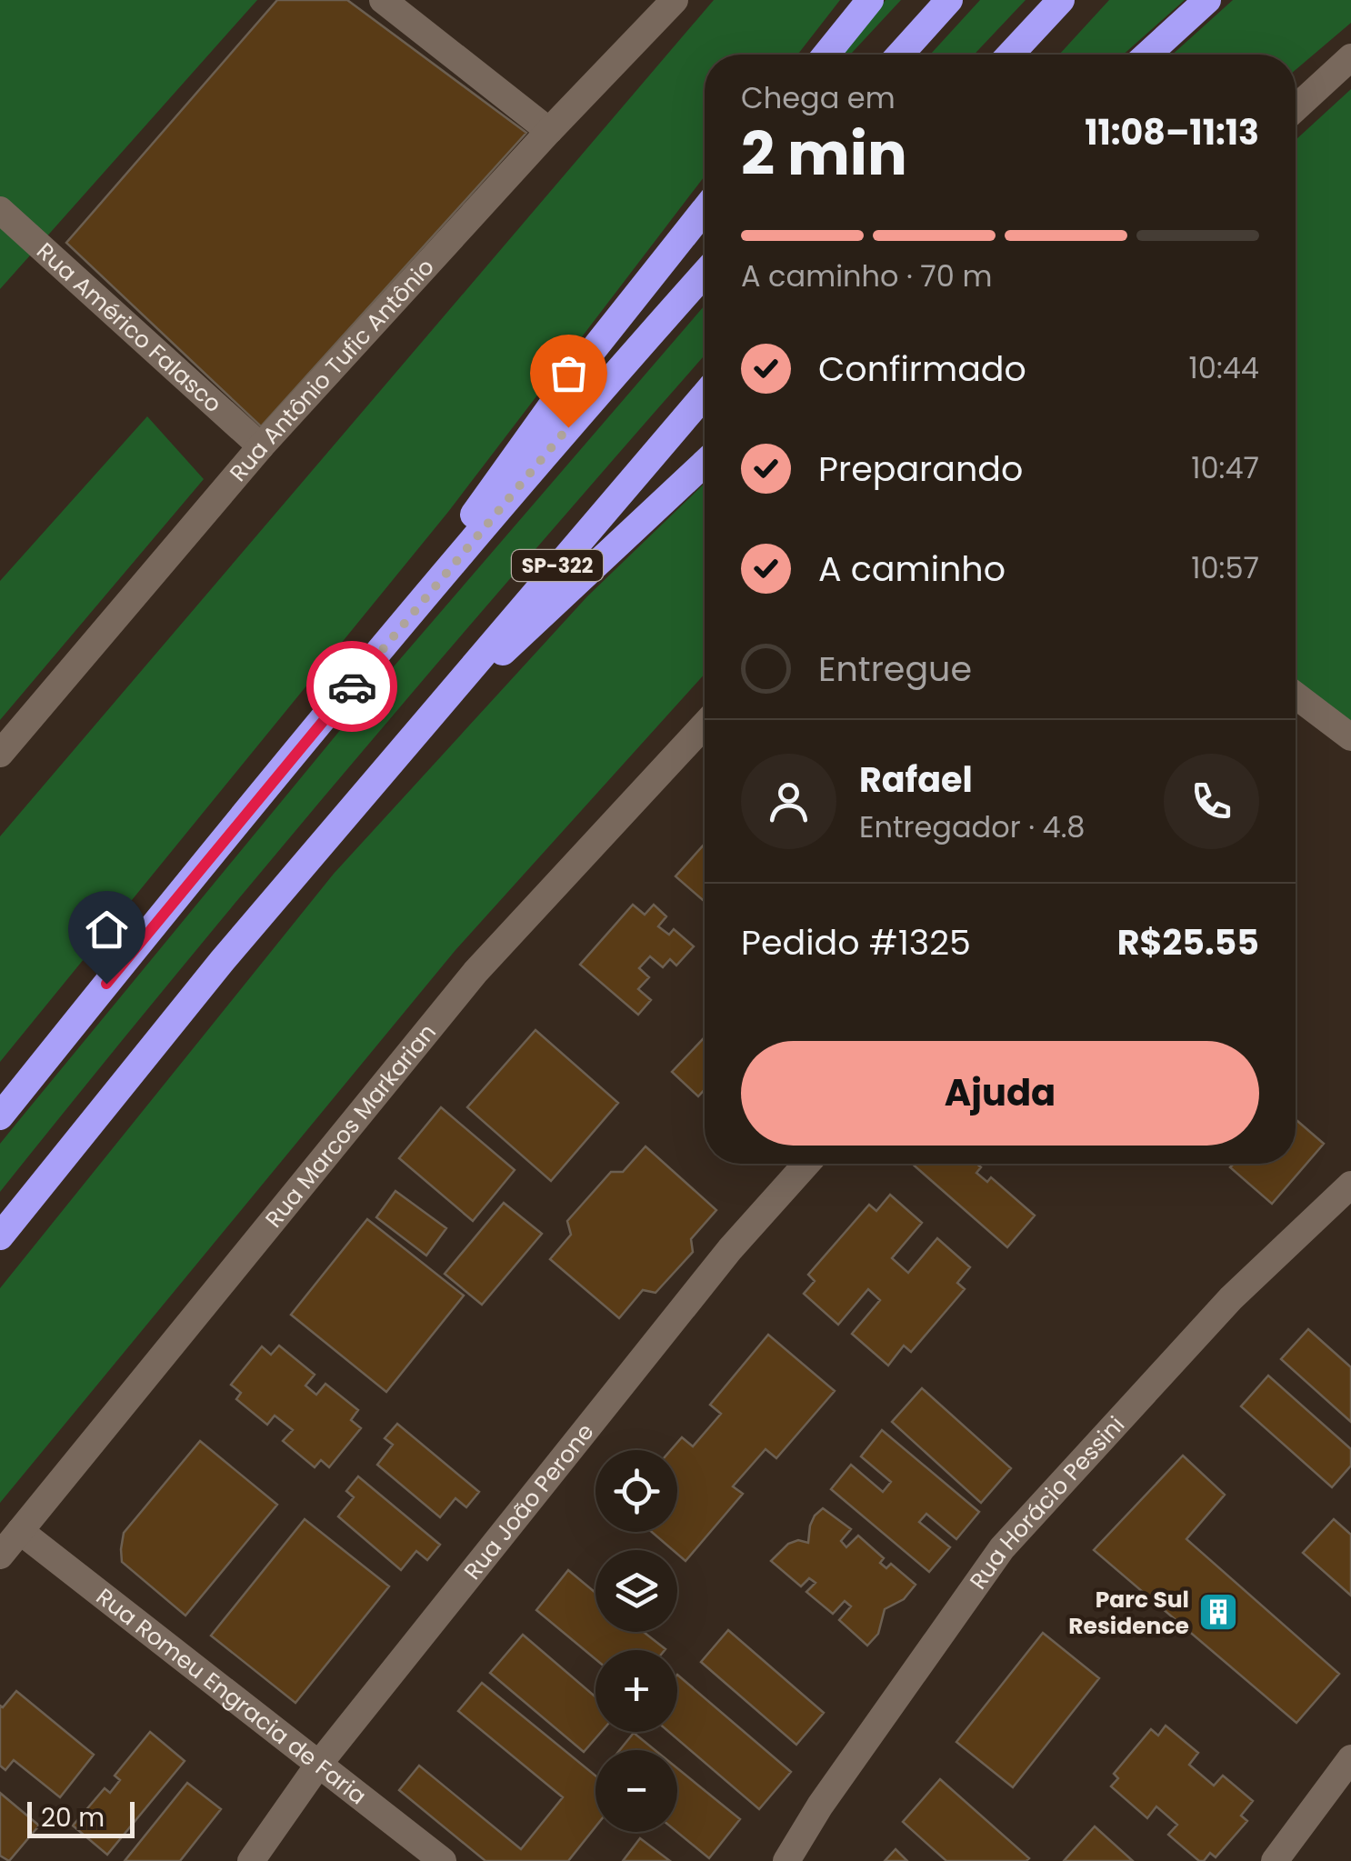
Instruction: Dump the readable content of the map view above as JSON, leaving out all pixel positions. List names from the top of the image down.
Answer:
{
  "streets": {
    "highway": ["SP-322"],
    "street": [
      "Rua Américo Falasco",
      "Rua Antônio Tufic Antônio",
      "Rua Marcos Markarian",
      "Rua João Perone",
      "Rua Horácio Pessini",
      "Rua Romeu Engracia de Faria"
    ]
  },
  "crossings": [
    ["Rua Américo Falasco", "Rua Antônio Tufic Antônio"],
    ["Rua Marcos Markarian", "Rua Romeu Engracia de Faria"],
    ["Rua João Perone", "Rua Romeu Engracia de Faria"]
  ],
  "places": {
    "building": ["Parc Sul Residence"]
  },
  "scale_bar": "20 m",
  "page": {
    "heading": ["2 min", "Chega em", "11:08–11:13"],
    "panel": [
      "Rafael",
      "Entregador · 4.8",
      "Pedido #1325",
      "R$25.55"
    ],
    "bar": "A caminho · 70 m",
    "list": [
      ["Confirmado", "10:44"],
      ["Preparando", "10:47"],
      ["A caminho", "10:57"],
      "Entregue"
    ],
    "buttons": "Ajuda",
    "map_buttons": ["+", "−"],
    "scale": "20 m"
  }
}
